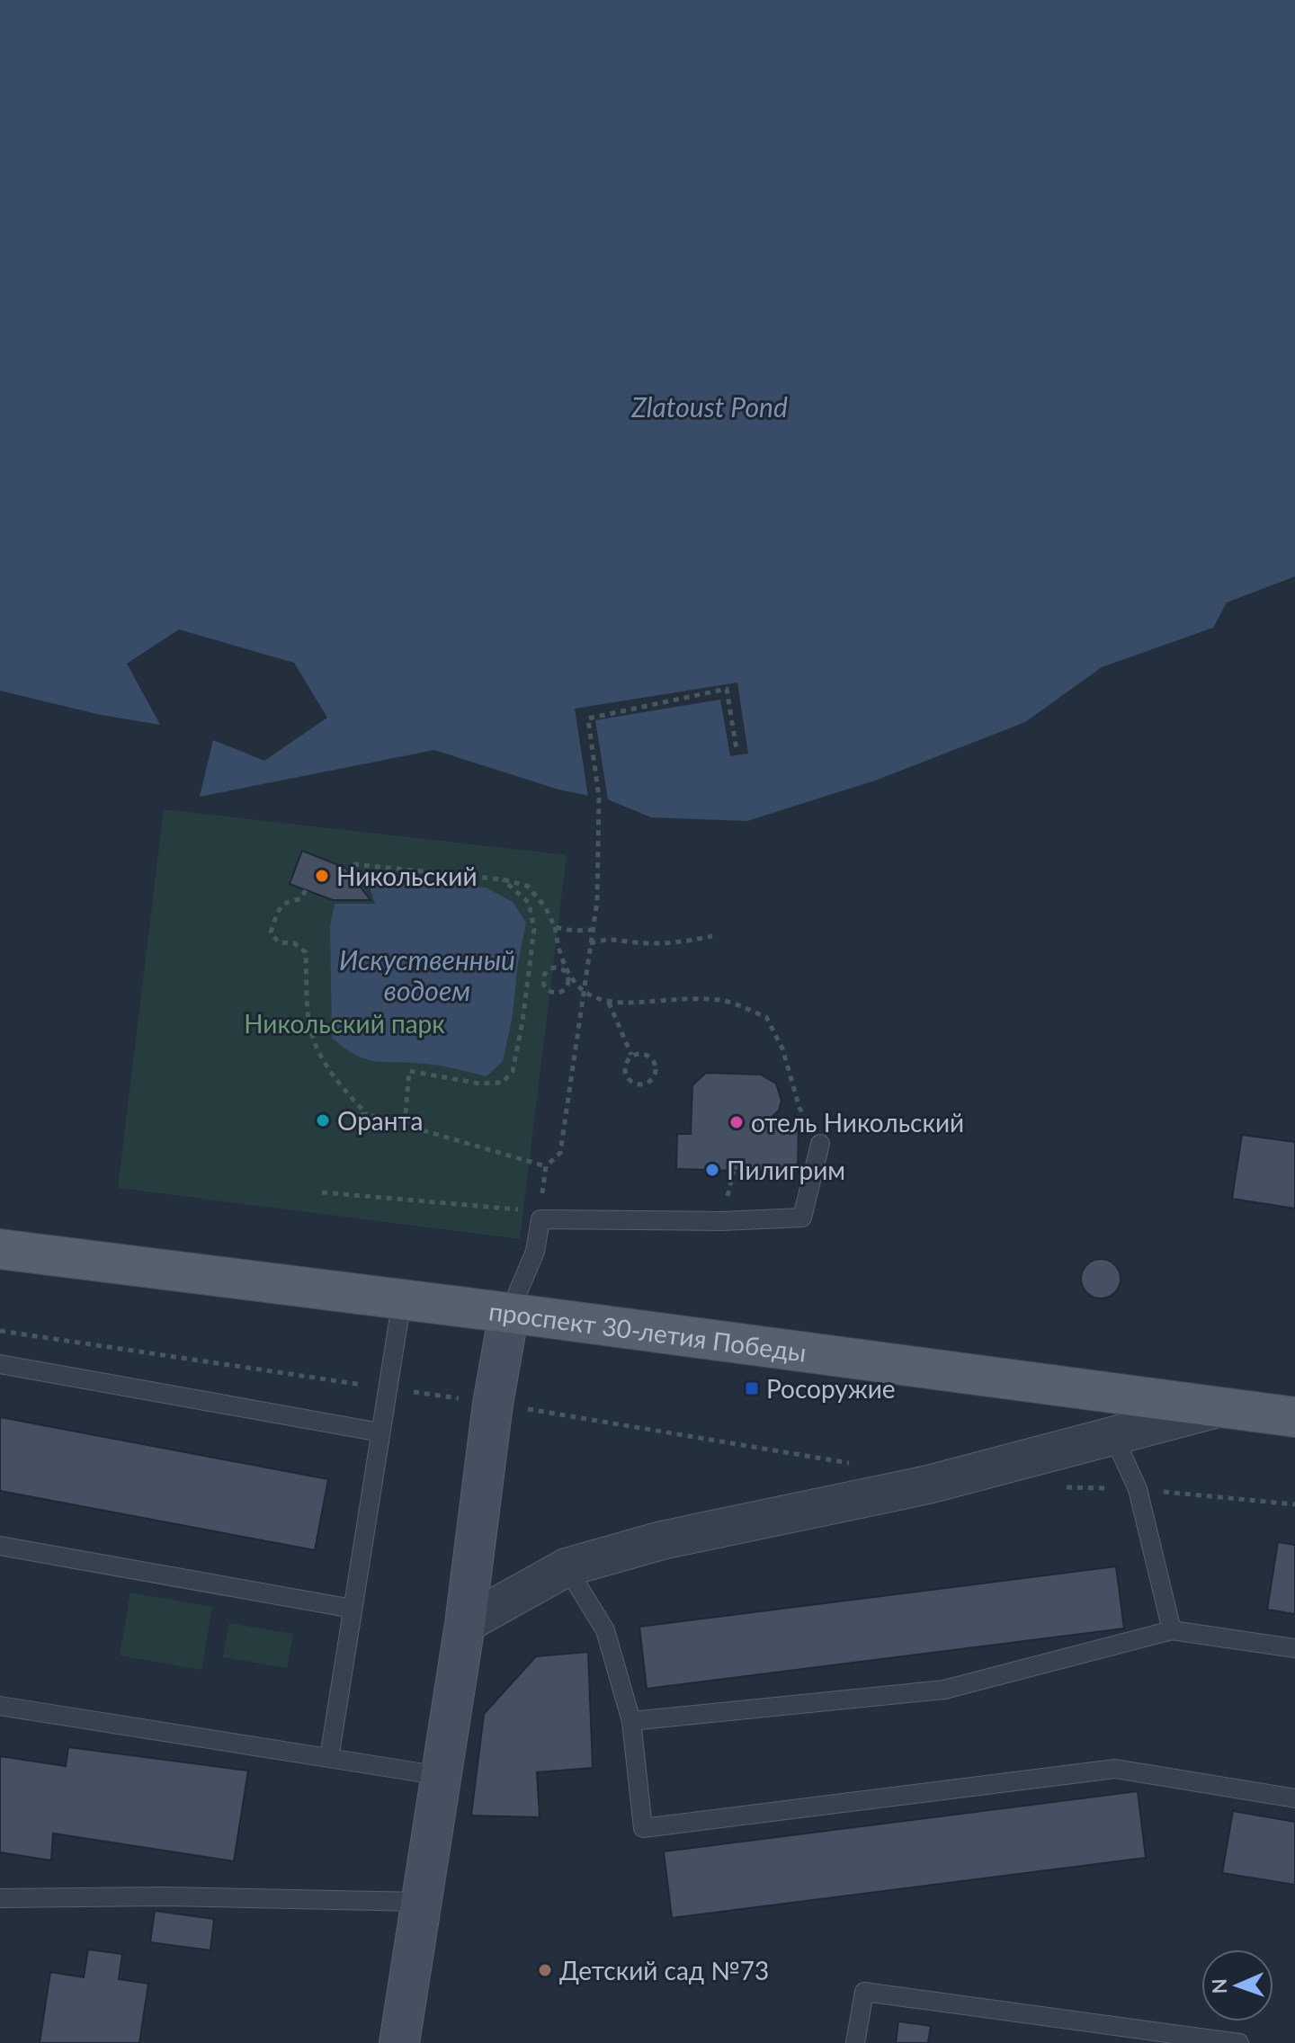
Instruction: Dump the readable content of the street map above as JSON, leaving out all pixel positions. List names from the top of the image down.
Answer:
{
  "streets": {
    "main road": ["проспект 30-летия Победы"]
  },
  "water": ["Zlatoust Pond", "Искуственный водоем"],
  "parks": ["Никольский парк"],
  "places": {
    "other": [
      "Никольский",
      "Оранта",
      "отель Никольский",
      "Пилигрим",
      "Детский сад №73"
    ],
    "transit": ["Росоружие"]
  },
  "north": "left"
}
